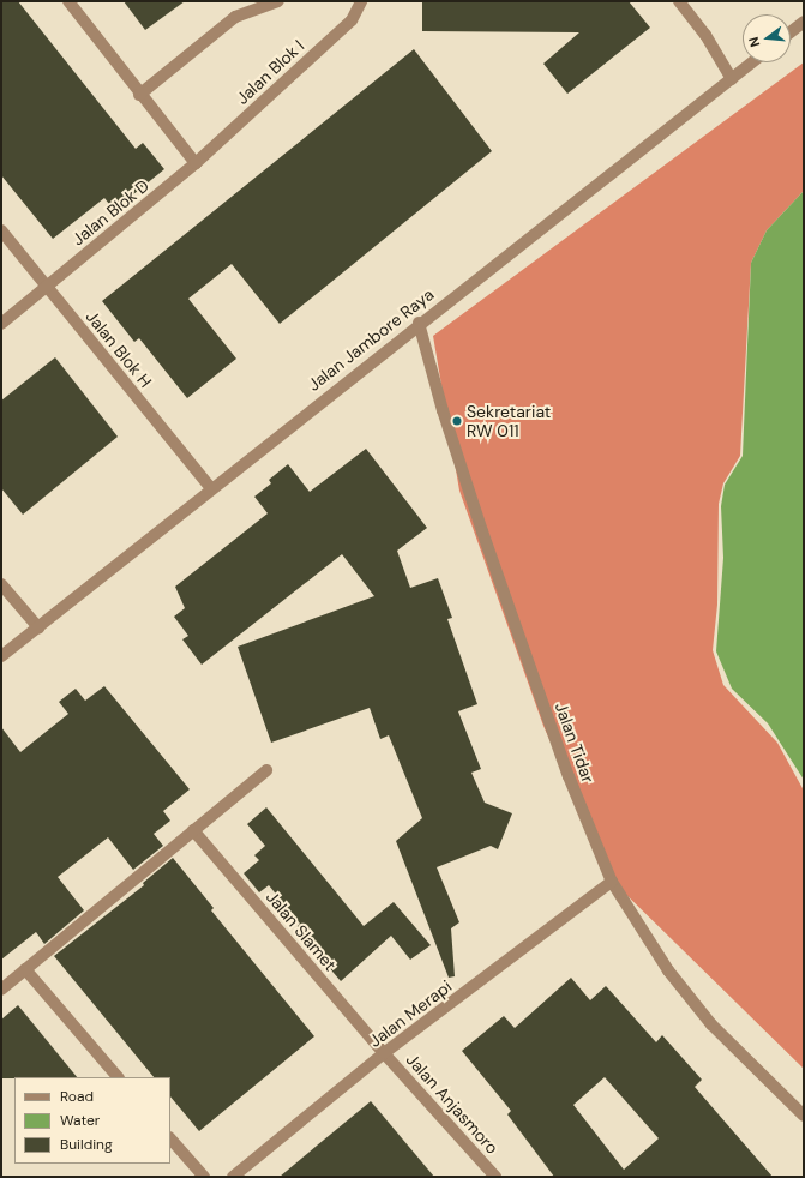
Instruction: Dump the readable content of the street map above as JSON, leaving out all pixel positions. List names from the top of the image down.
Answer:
{
  "streets": {
    "street": [
      "Jalan Blok I",
      "Jalan Blok D",
      "Jalan Jambore Raya",
      "Jalan Blok H",
      "Jalan Tidar",
      "Jalan Slamet",
      "Jalan Merapi",
      "Jalan Anjasmoro"
    ]
  },
  "crossings": [
    ["Jalan Blok I", "Jalan Blok D"],
    ["Jalan Blok D", "Jalan Blok H"],
    ["Jalan Jambore Raya", "Jalan Blok H"],
    ["Jalan Jambore Raya", "Jalan Tidar"],
    ["Jalan Tidar", "Jalan Merapi"],
    ["Jalan Slamet", "Jalan Merapi"],
    ["Jalan Slamet", "Jalan Anjasmoro"],
    ["Jalan Merapi", "Jalan Anjasmoro"]
  ],
  "places": ["Sekretariat RW 011"],
  "legend": ["Road", "Water", "Building"],
  "north": "left"
}
